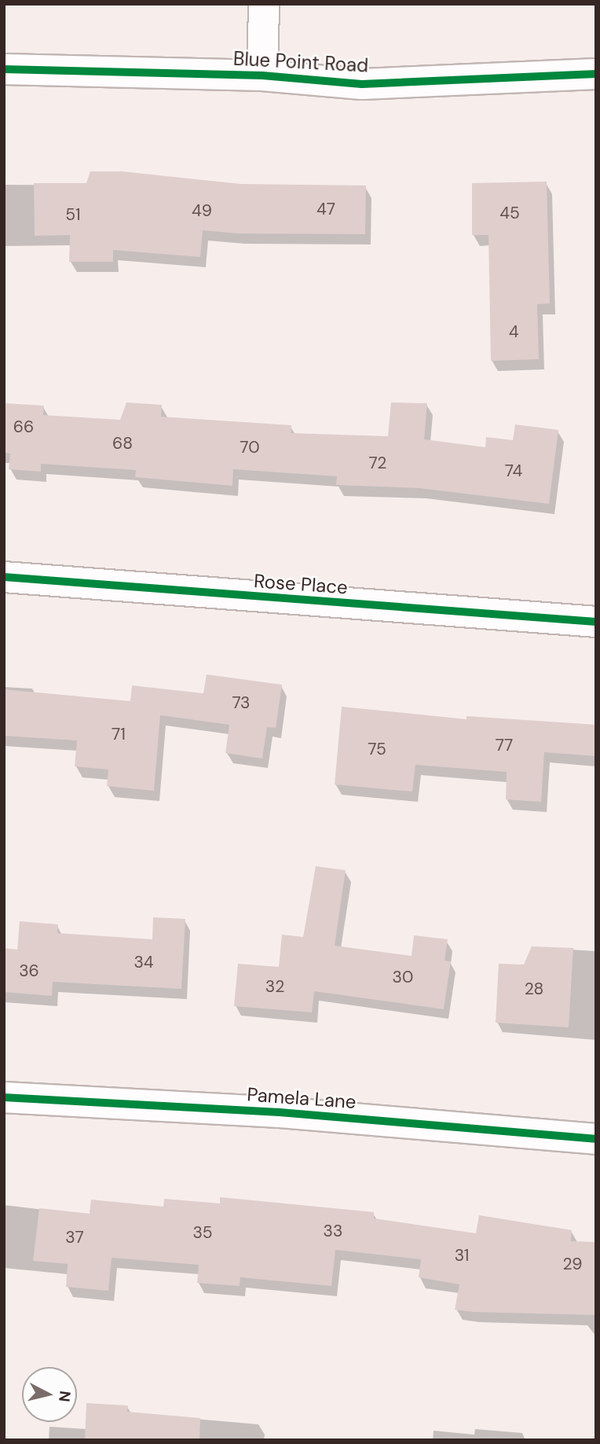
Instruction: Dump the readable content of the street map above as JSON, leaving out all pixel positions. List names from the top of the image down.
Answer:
{
  "streets": {
    "street": ["Blue Point Road", "Rose Place", "Pamela Lane"]
  },
  "house_numbers": [
    "47",
    "49",
    "45",
    "51",
    "4",
    "66",
    "68",
    "70",
    "72",
    "74",
    "73",
    "71",
    "77",
    "75",
    "34",
    "36",
    "30",
    "32",
    "28",
    "33",
    "35",
    "37",
    "31",
    "29"
  ],
  "north": "right"
}
